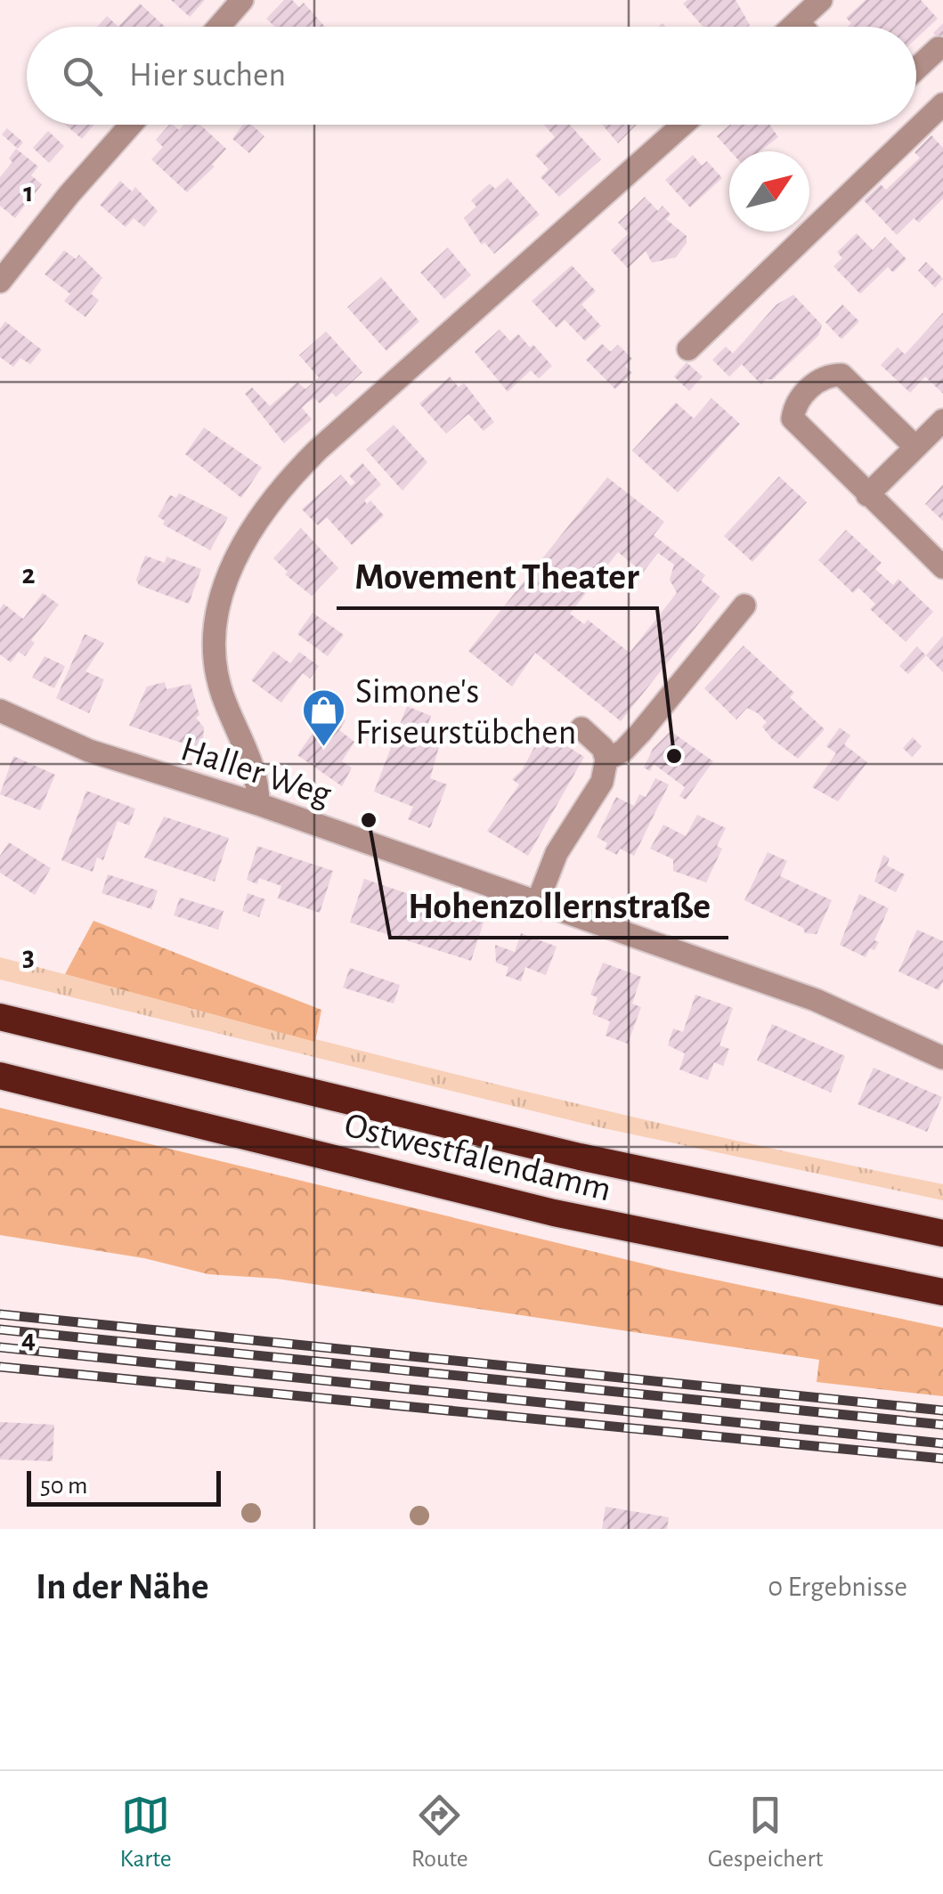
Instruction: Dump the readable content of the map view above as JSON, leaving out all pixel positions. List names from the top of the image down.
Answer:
{
  "streets": {
    "highway": ["Ostwestfalendamm"],
    "street": ["Haller Weg"]
  },
  "places": {
    "shop": ["Simone's Friseurstübchen"],
    "other": ["Movement Theater", "Hohenzollernstraße"]
  },
  "scale_bar": "50 m",
  "north": "top right",
  "page": {
    "search": "Hier suchen",
    "scale": "50 m",
    "heading": ["In der Nähe", "0 Ergebnisse"],
    "nav": ["Karte", "Route", "Gespeichert"]
  },
  "grid": {
    "rows": [
      "1",
      "2",
      "3",
      "4"
    ]
  }
}
